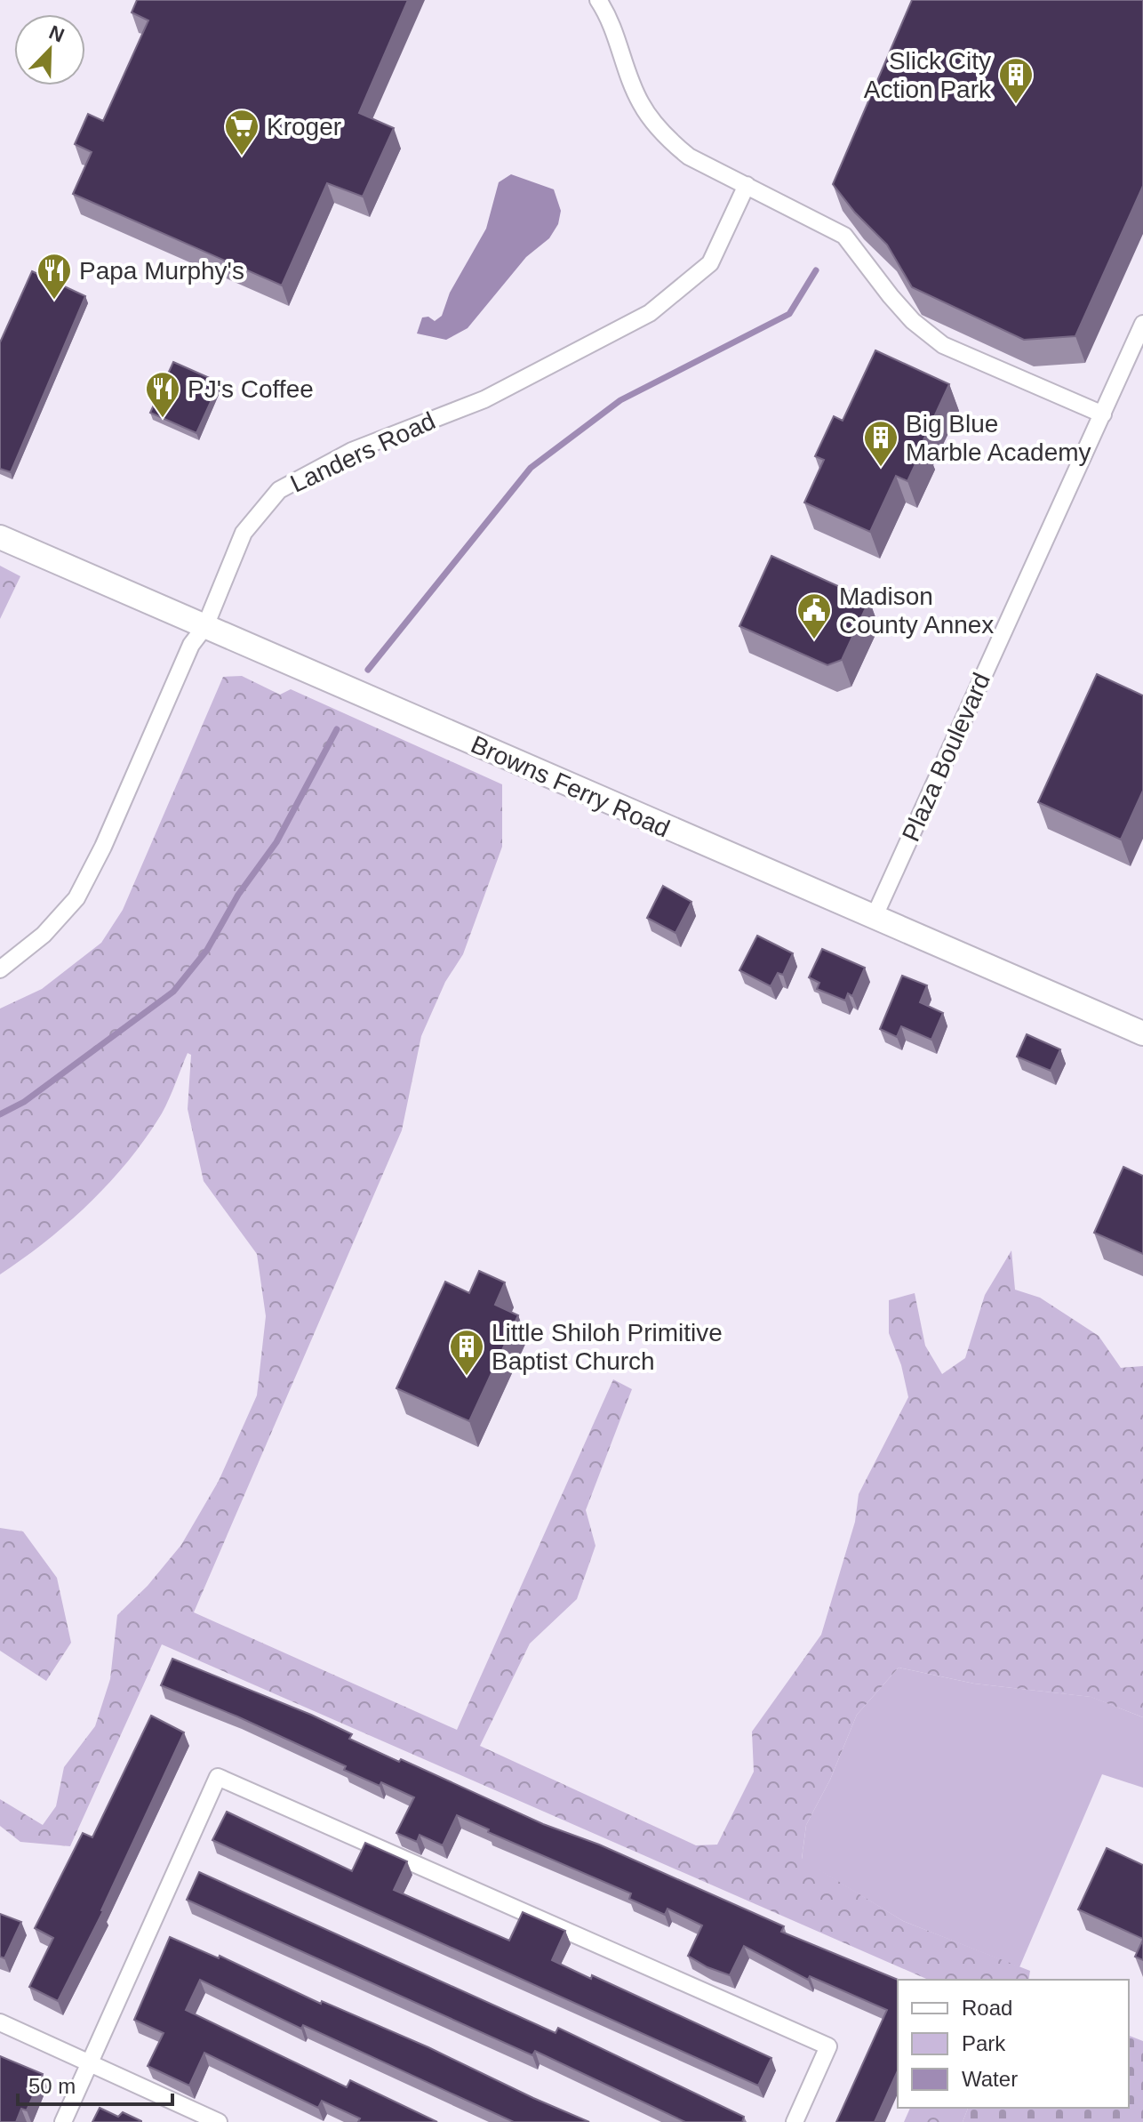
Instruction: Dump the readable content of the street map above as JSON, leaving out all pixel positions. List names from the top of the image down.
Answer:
{
  "streets": {
    "main road": ["Browns Ferry Road"],
    "street": ["Landers Road", "Plaza Boulevard"]
  },
  "crossings": [
    ["Landers Road", "Browns Ferry Road"],
    ["Plaza Boulevard", "Browns Ferry Road"]
  ],
  "places": {
    "building": ["Slick City Action Park", "Big Blue Marble Academy", "Little Shiloh Primitive Baptist Church"],
    "supermarket": ["Kroger"],
    "restaurant": ["Papa Murphy's", "PJ's Coffee"],
    "public building": ["Madison County Annex"]
  },
  "legend": ["Road", "Park", "Water"],
  "scale_bar": "50 m",
  "north": "top right"
}
